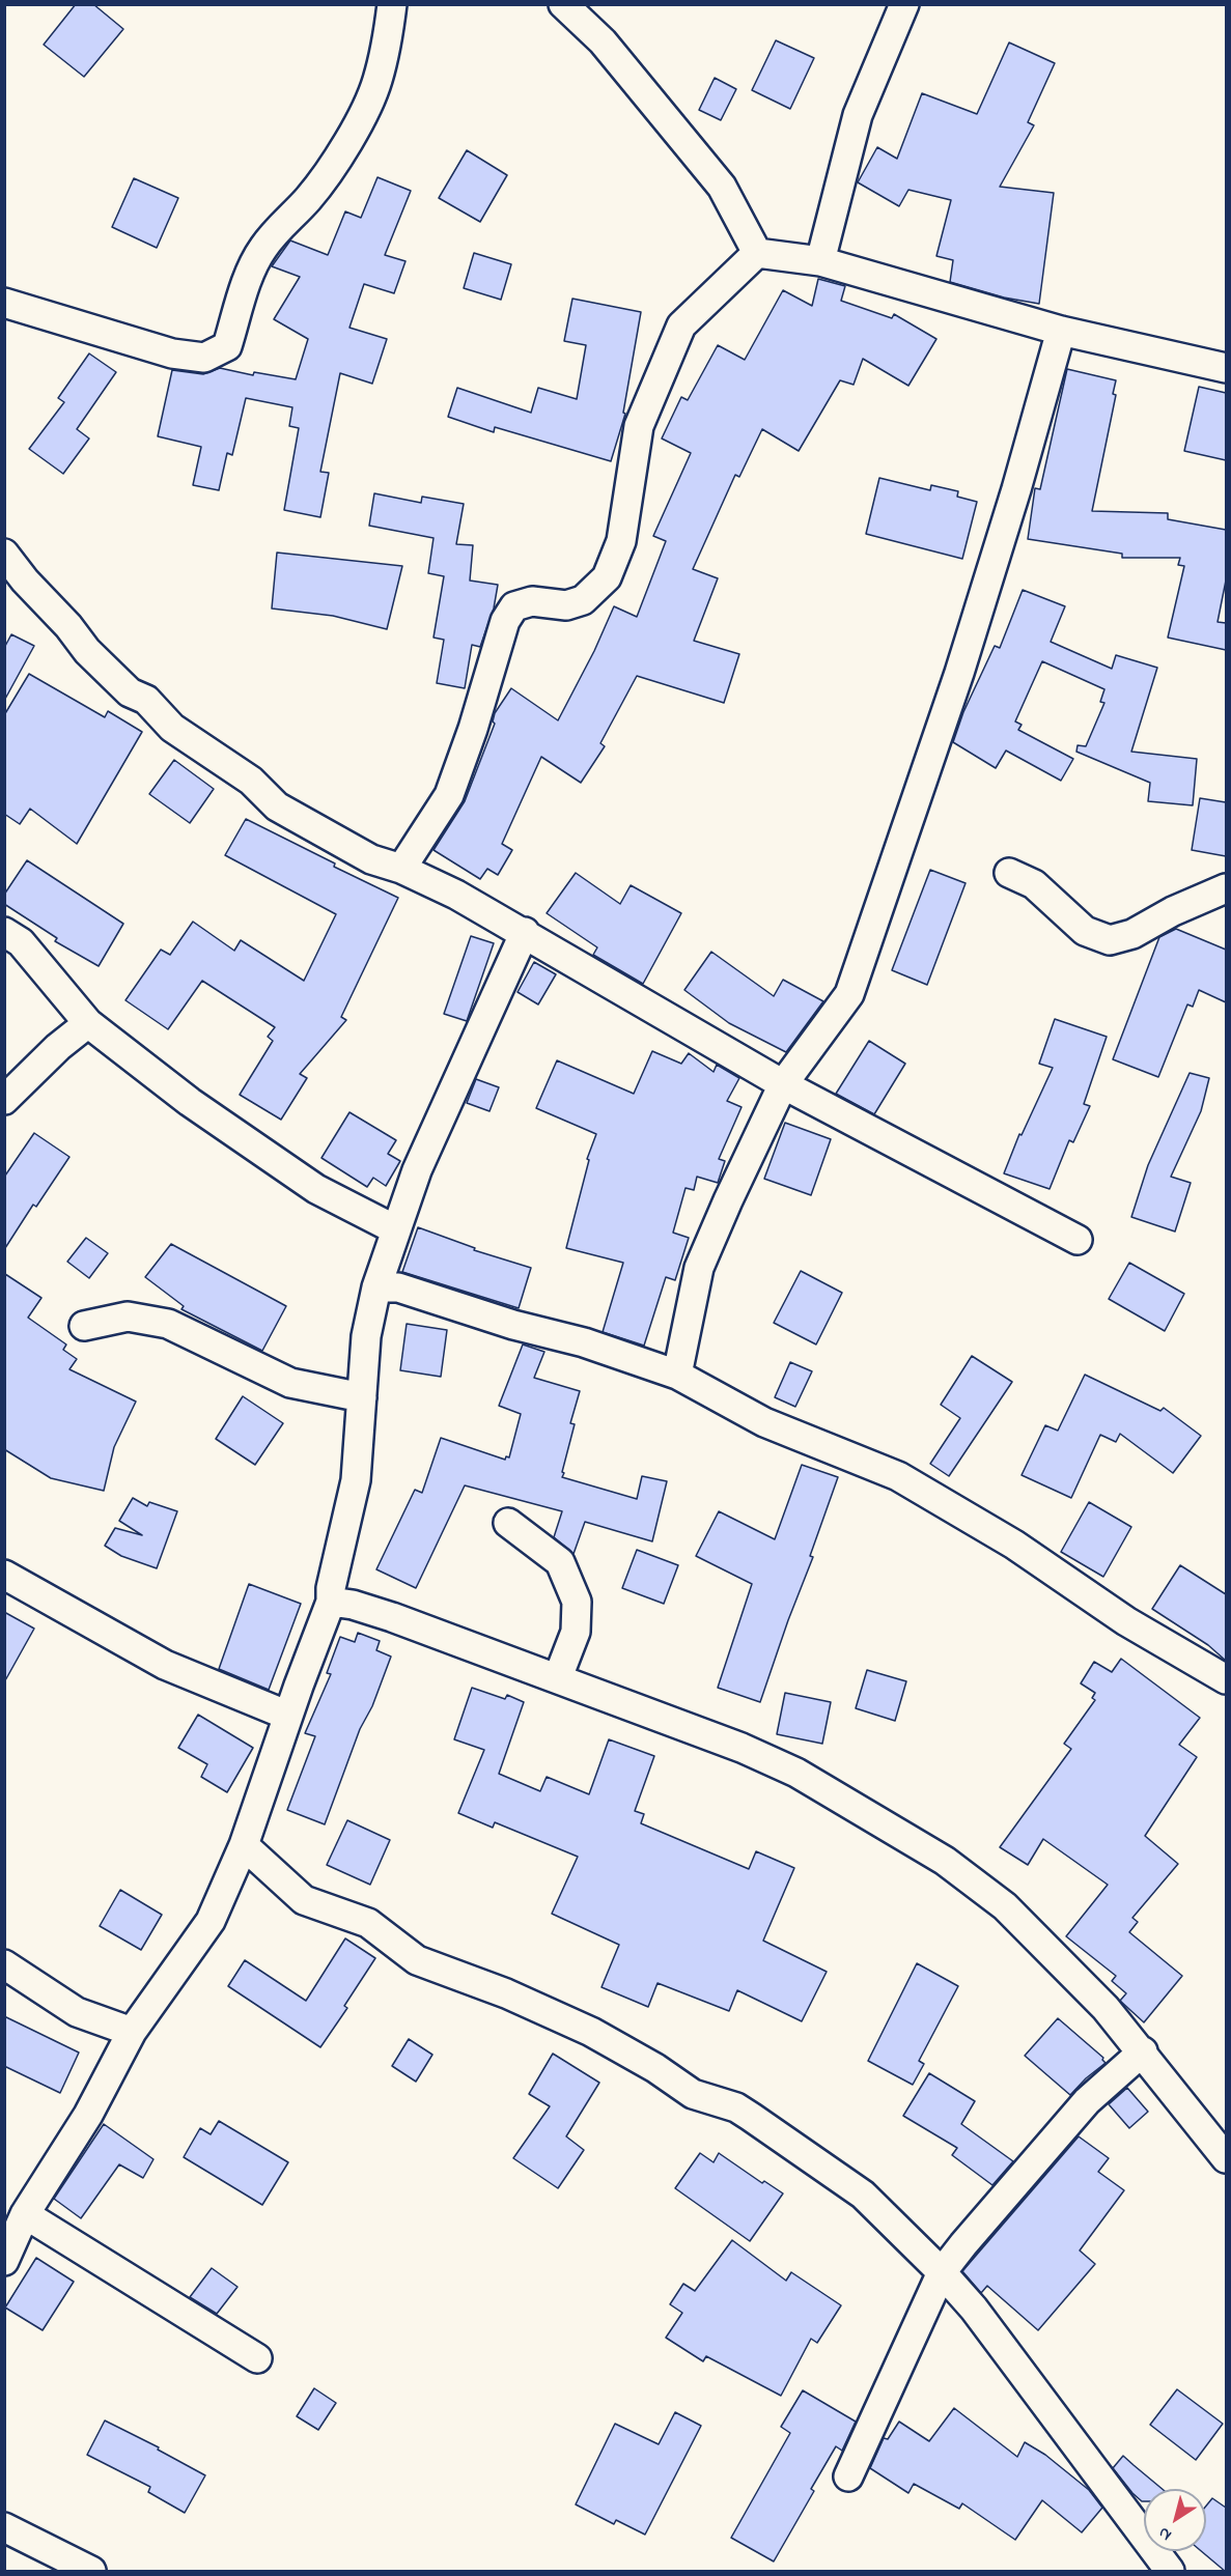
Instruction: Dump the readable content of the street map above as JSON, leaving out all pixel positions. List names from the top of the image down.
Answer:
{
  "north": "bottom left"
}
